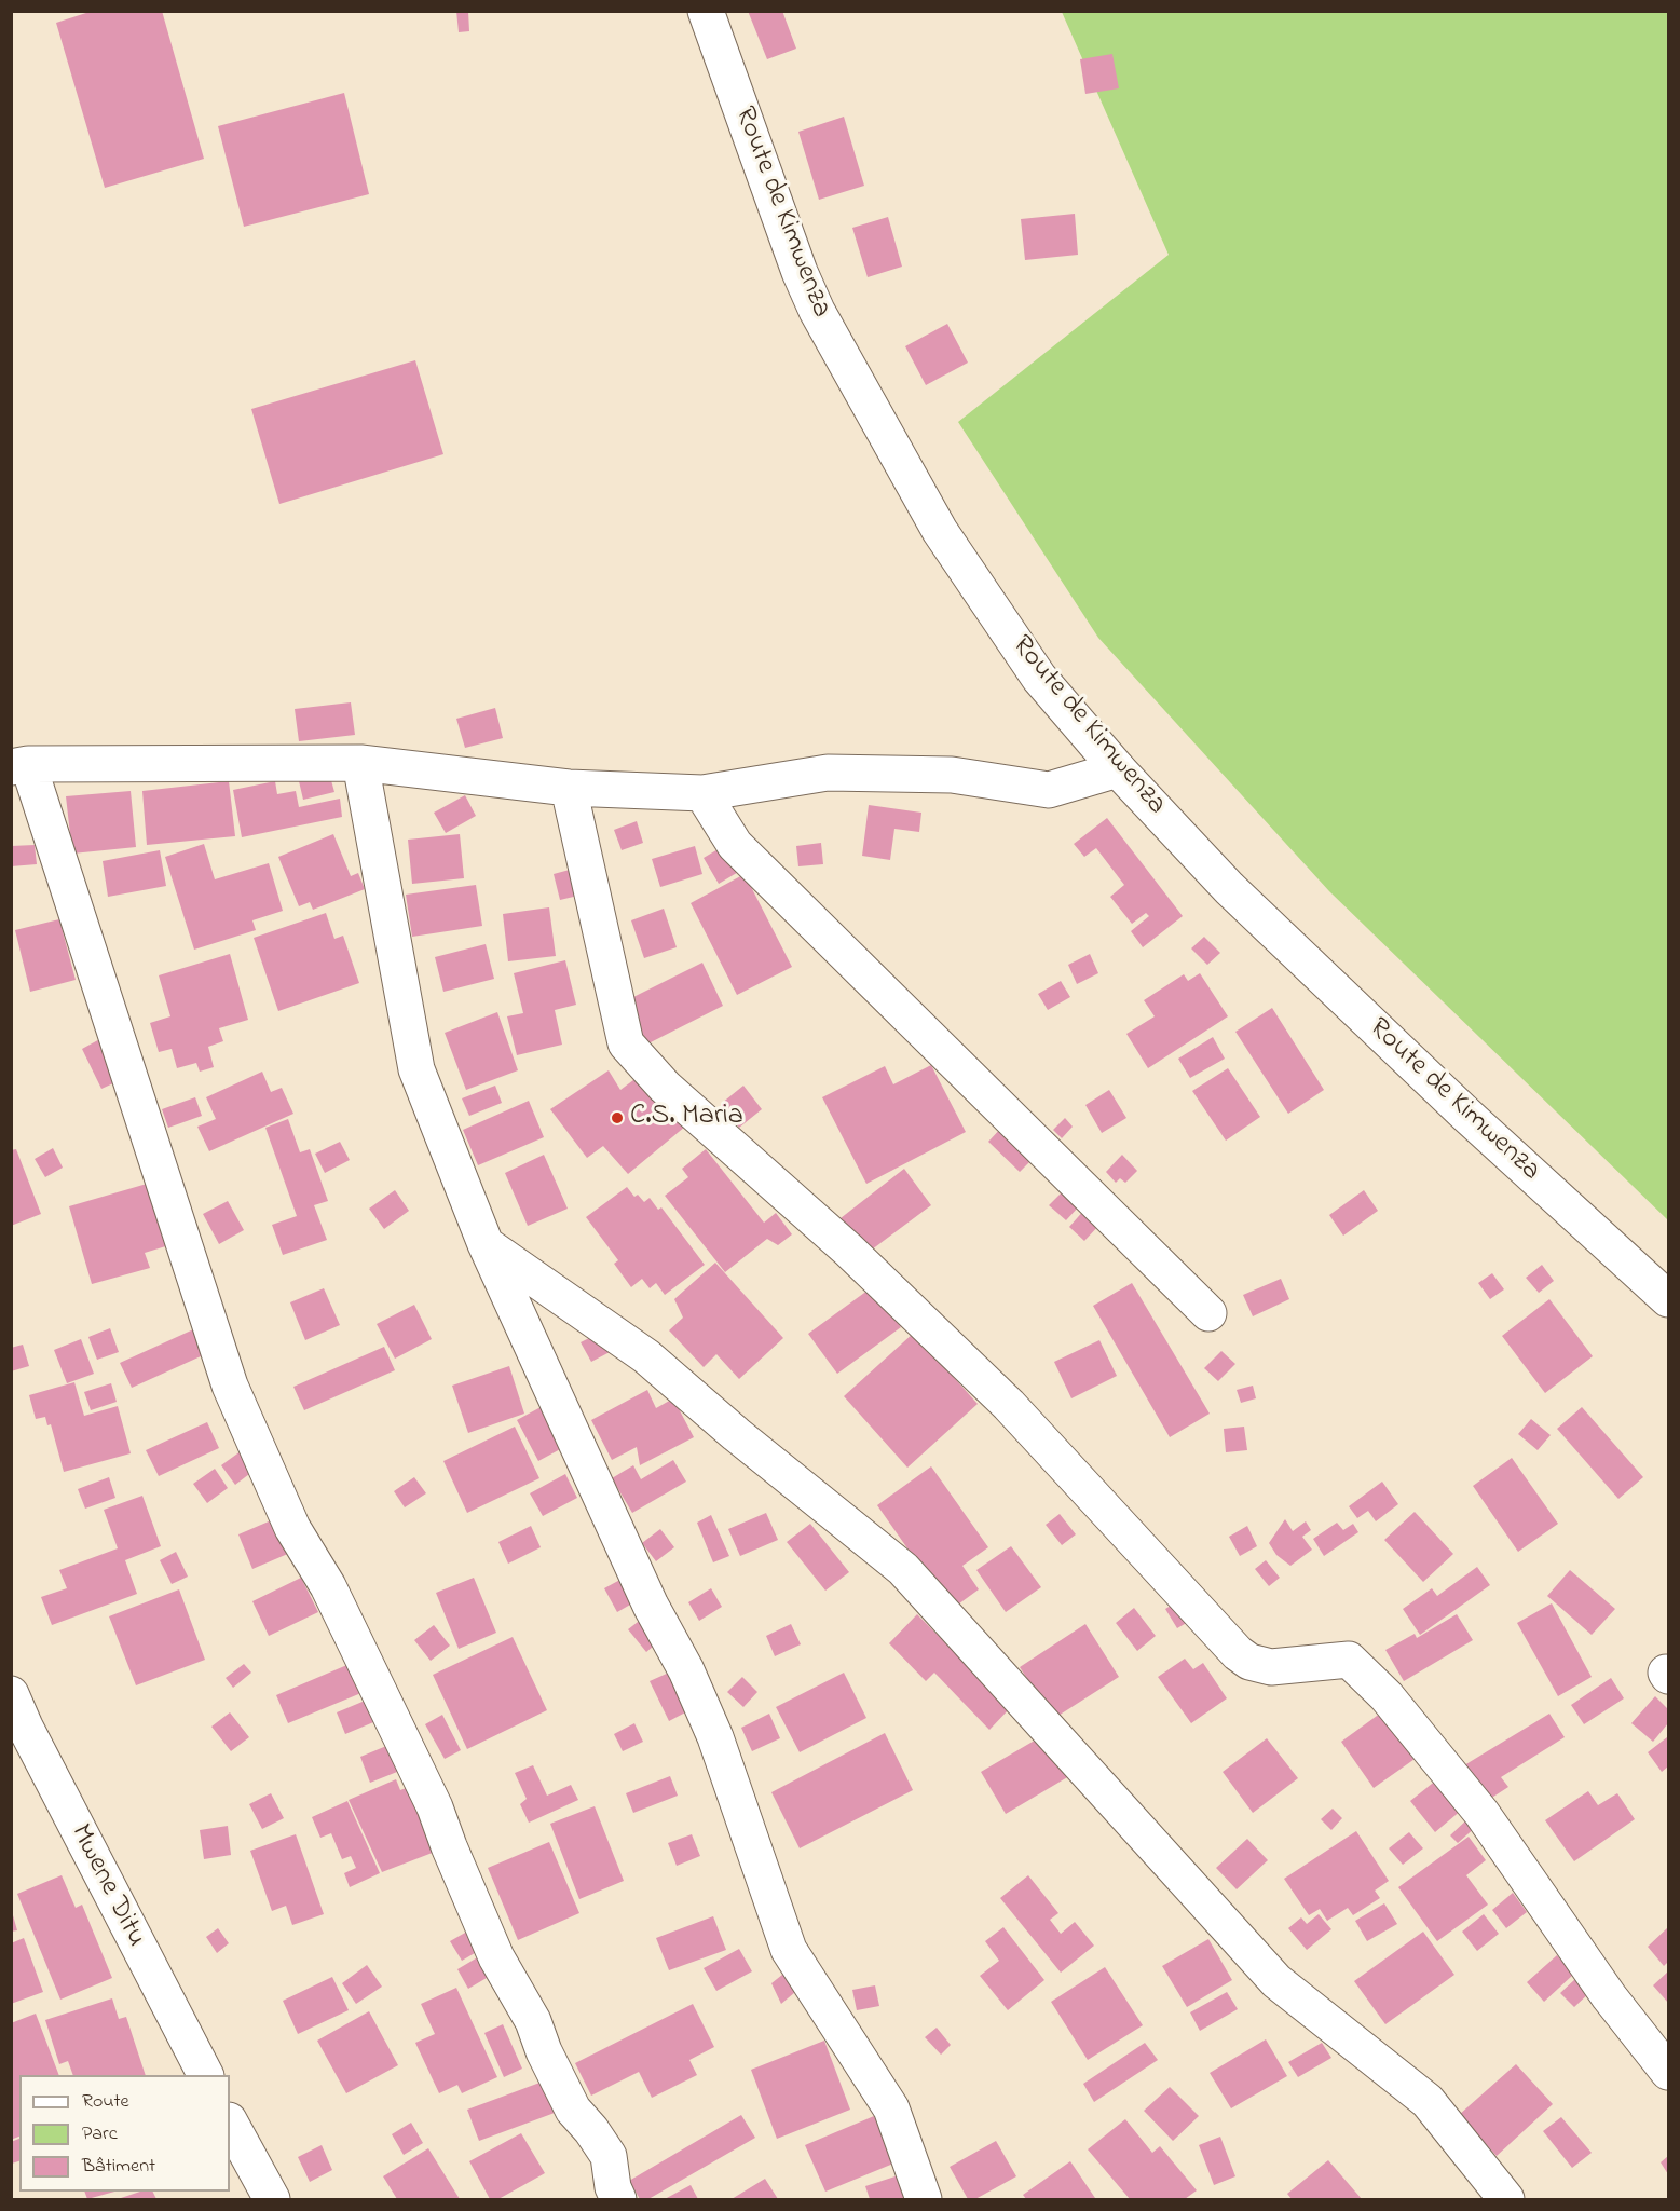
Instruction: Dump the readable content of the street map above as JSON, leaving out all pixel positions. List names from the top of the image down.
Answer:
{
  "streets": {
    "street": ["Route de Kimwenza", "Mwene Ditu"]
  },
  "places": ["C.S. Maria"],
  "legend": ["Route", "Parc", "Bâtiment"]
}
